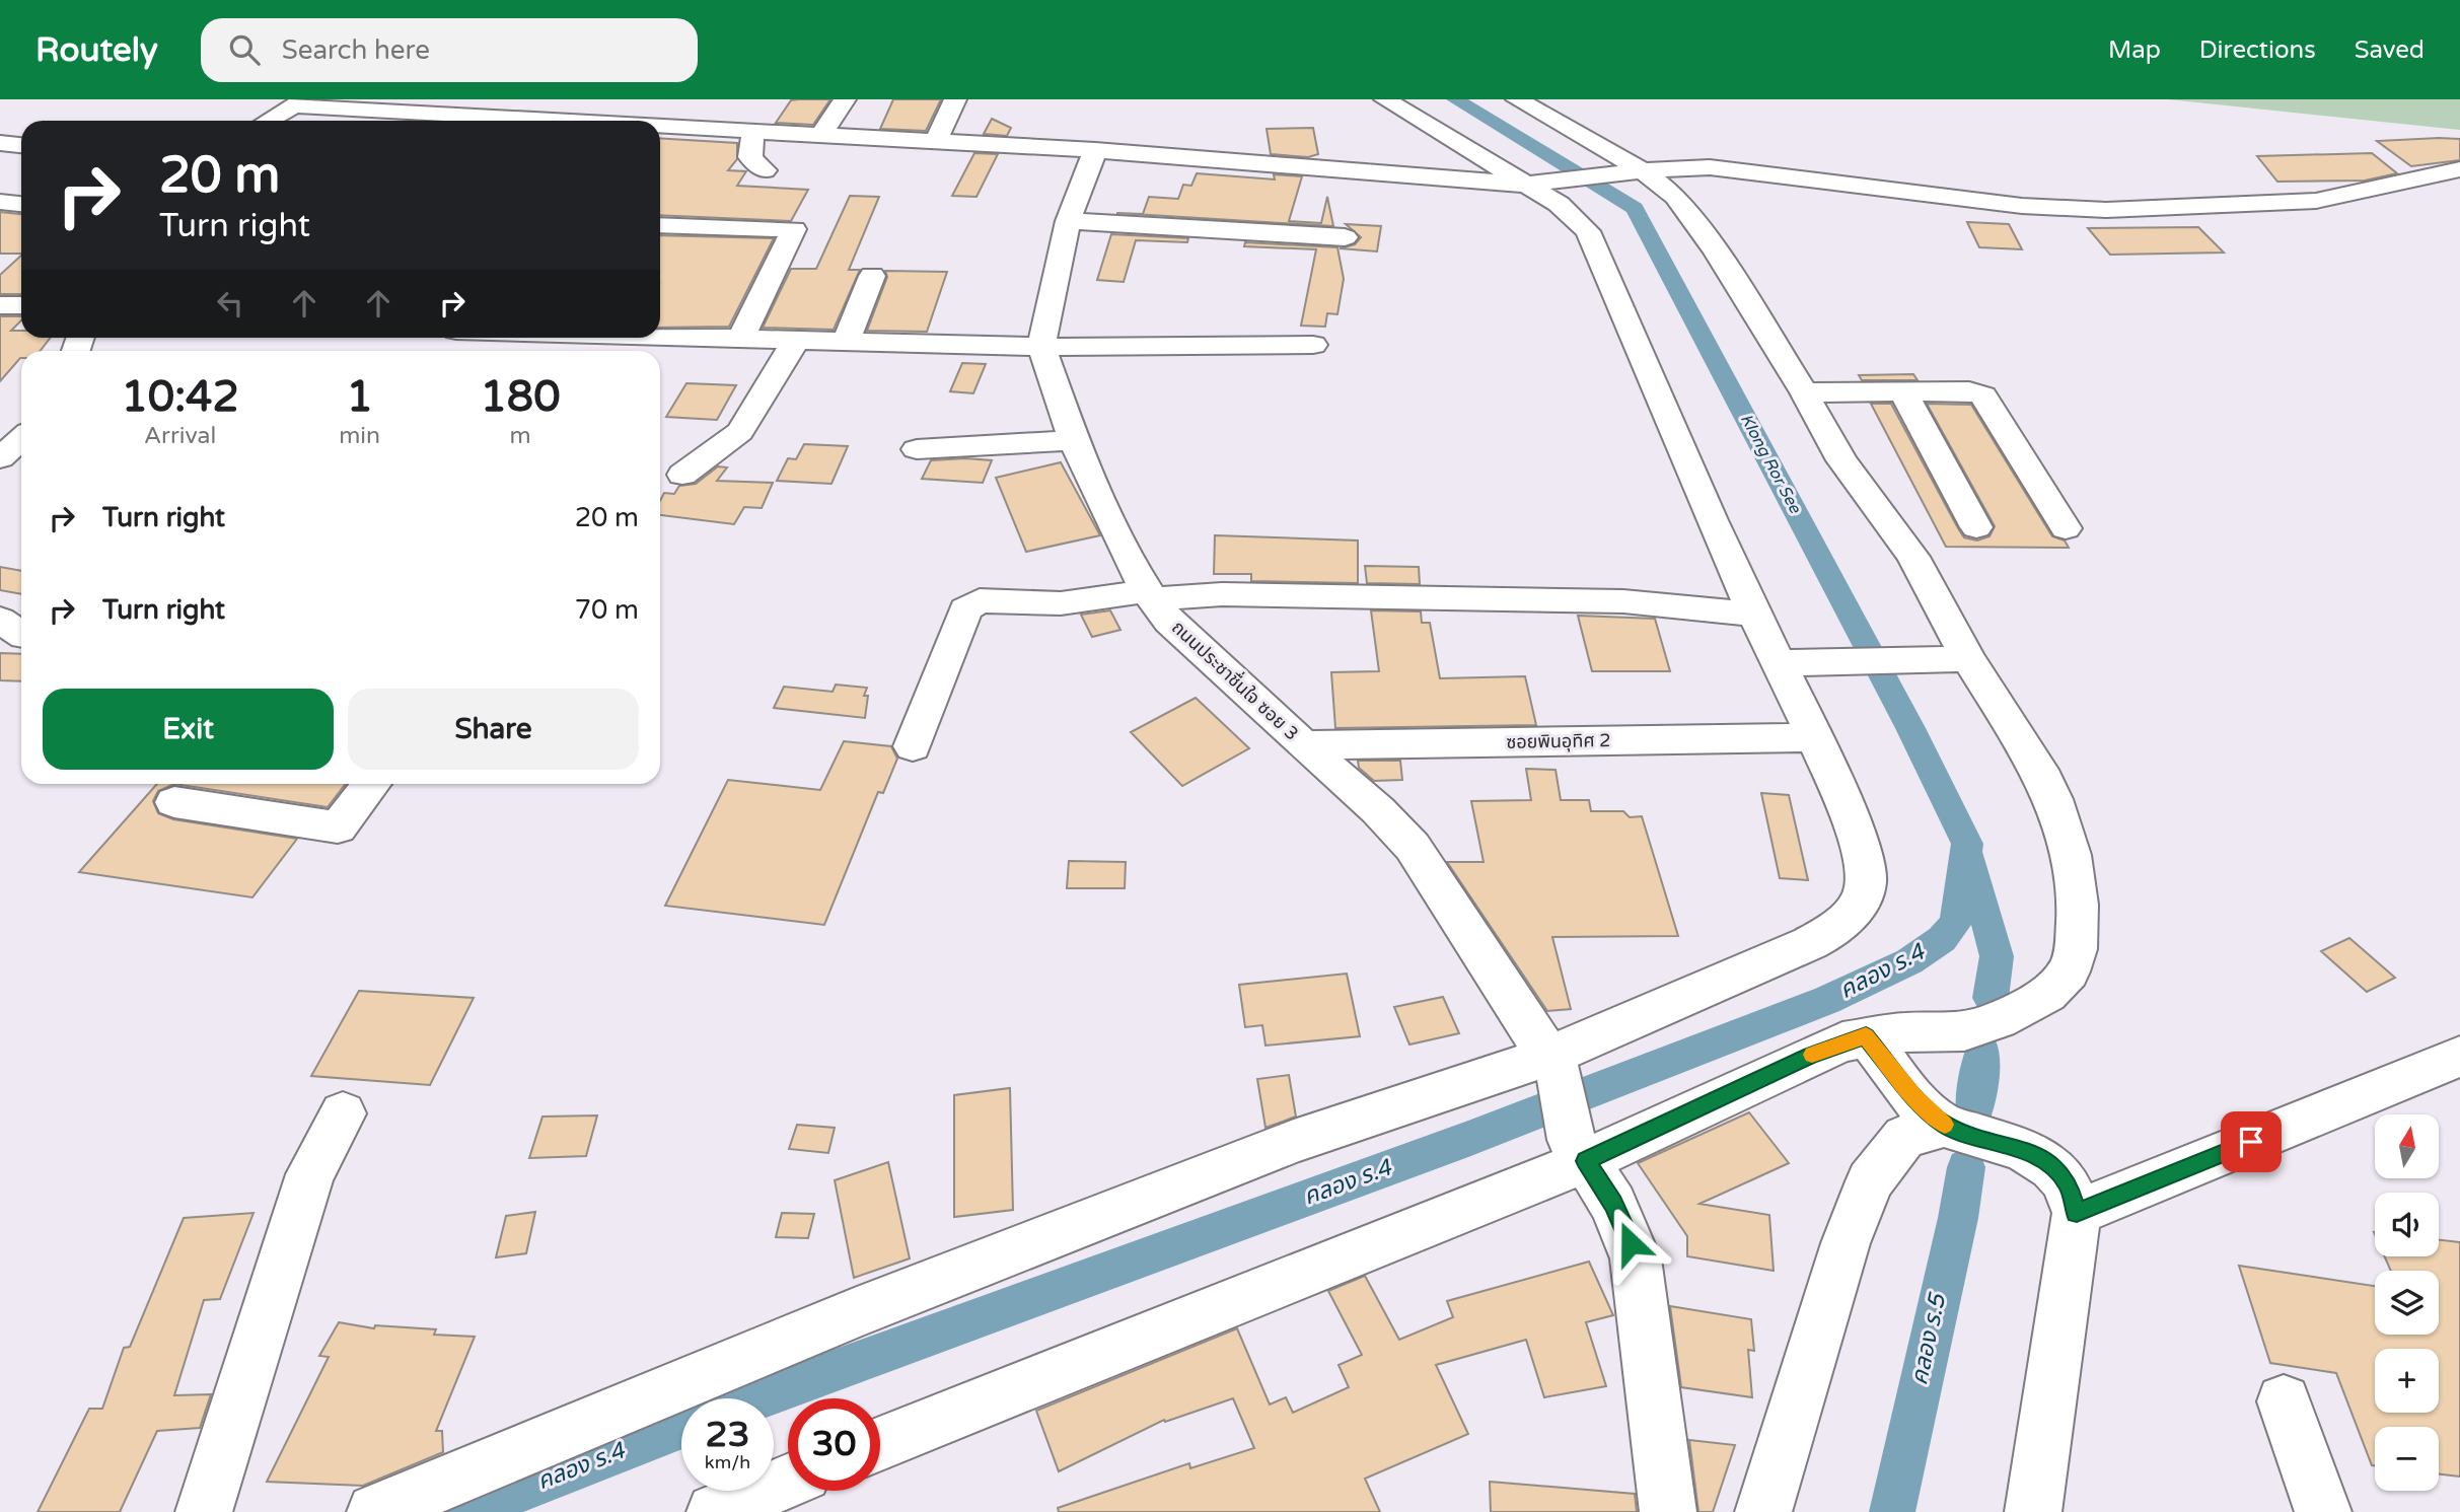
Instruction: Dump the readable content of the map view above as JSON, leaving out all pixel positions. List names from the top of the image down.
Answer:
{
  "streets": {
    "street": ["ถนนประชาชื่นใจ ซอย 3", "ซอยพินอุทิศ 2"]
  },
  "crossings": [
    ["ถนนประชาชื่นใจ ซอย 3", "ซอยพินอุทิศ 2"]
  ],
  "water": ["Klong Ror See", "คลอง ร.4", "คลอง ร.5"],
  "north": "top",
  "page": {
    "header": "Routely",
    "search": "Search here",
    "nav": ["Map", "Directions", "Saved"],
    "turn": ["20 m", "Turn right"],
    "eta": [
      "10:42",
      "Arrival",
      "1",
      "min",
      "180",
      "m"
    ],
    "list": [
      {
        "name": "Turn right",
        "value": "20 m"
      },
      {
        "name": "Turn right",
        "value": "70 m"
      }
    ],
    "buttons": ["Exit", "Share"],
    "map_buttons": ["+", "−"],
    "speed": "23 km/h",
    "limit": "30"
  }
}
